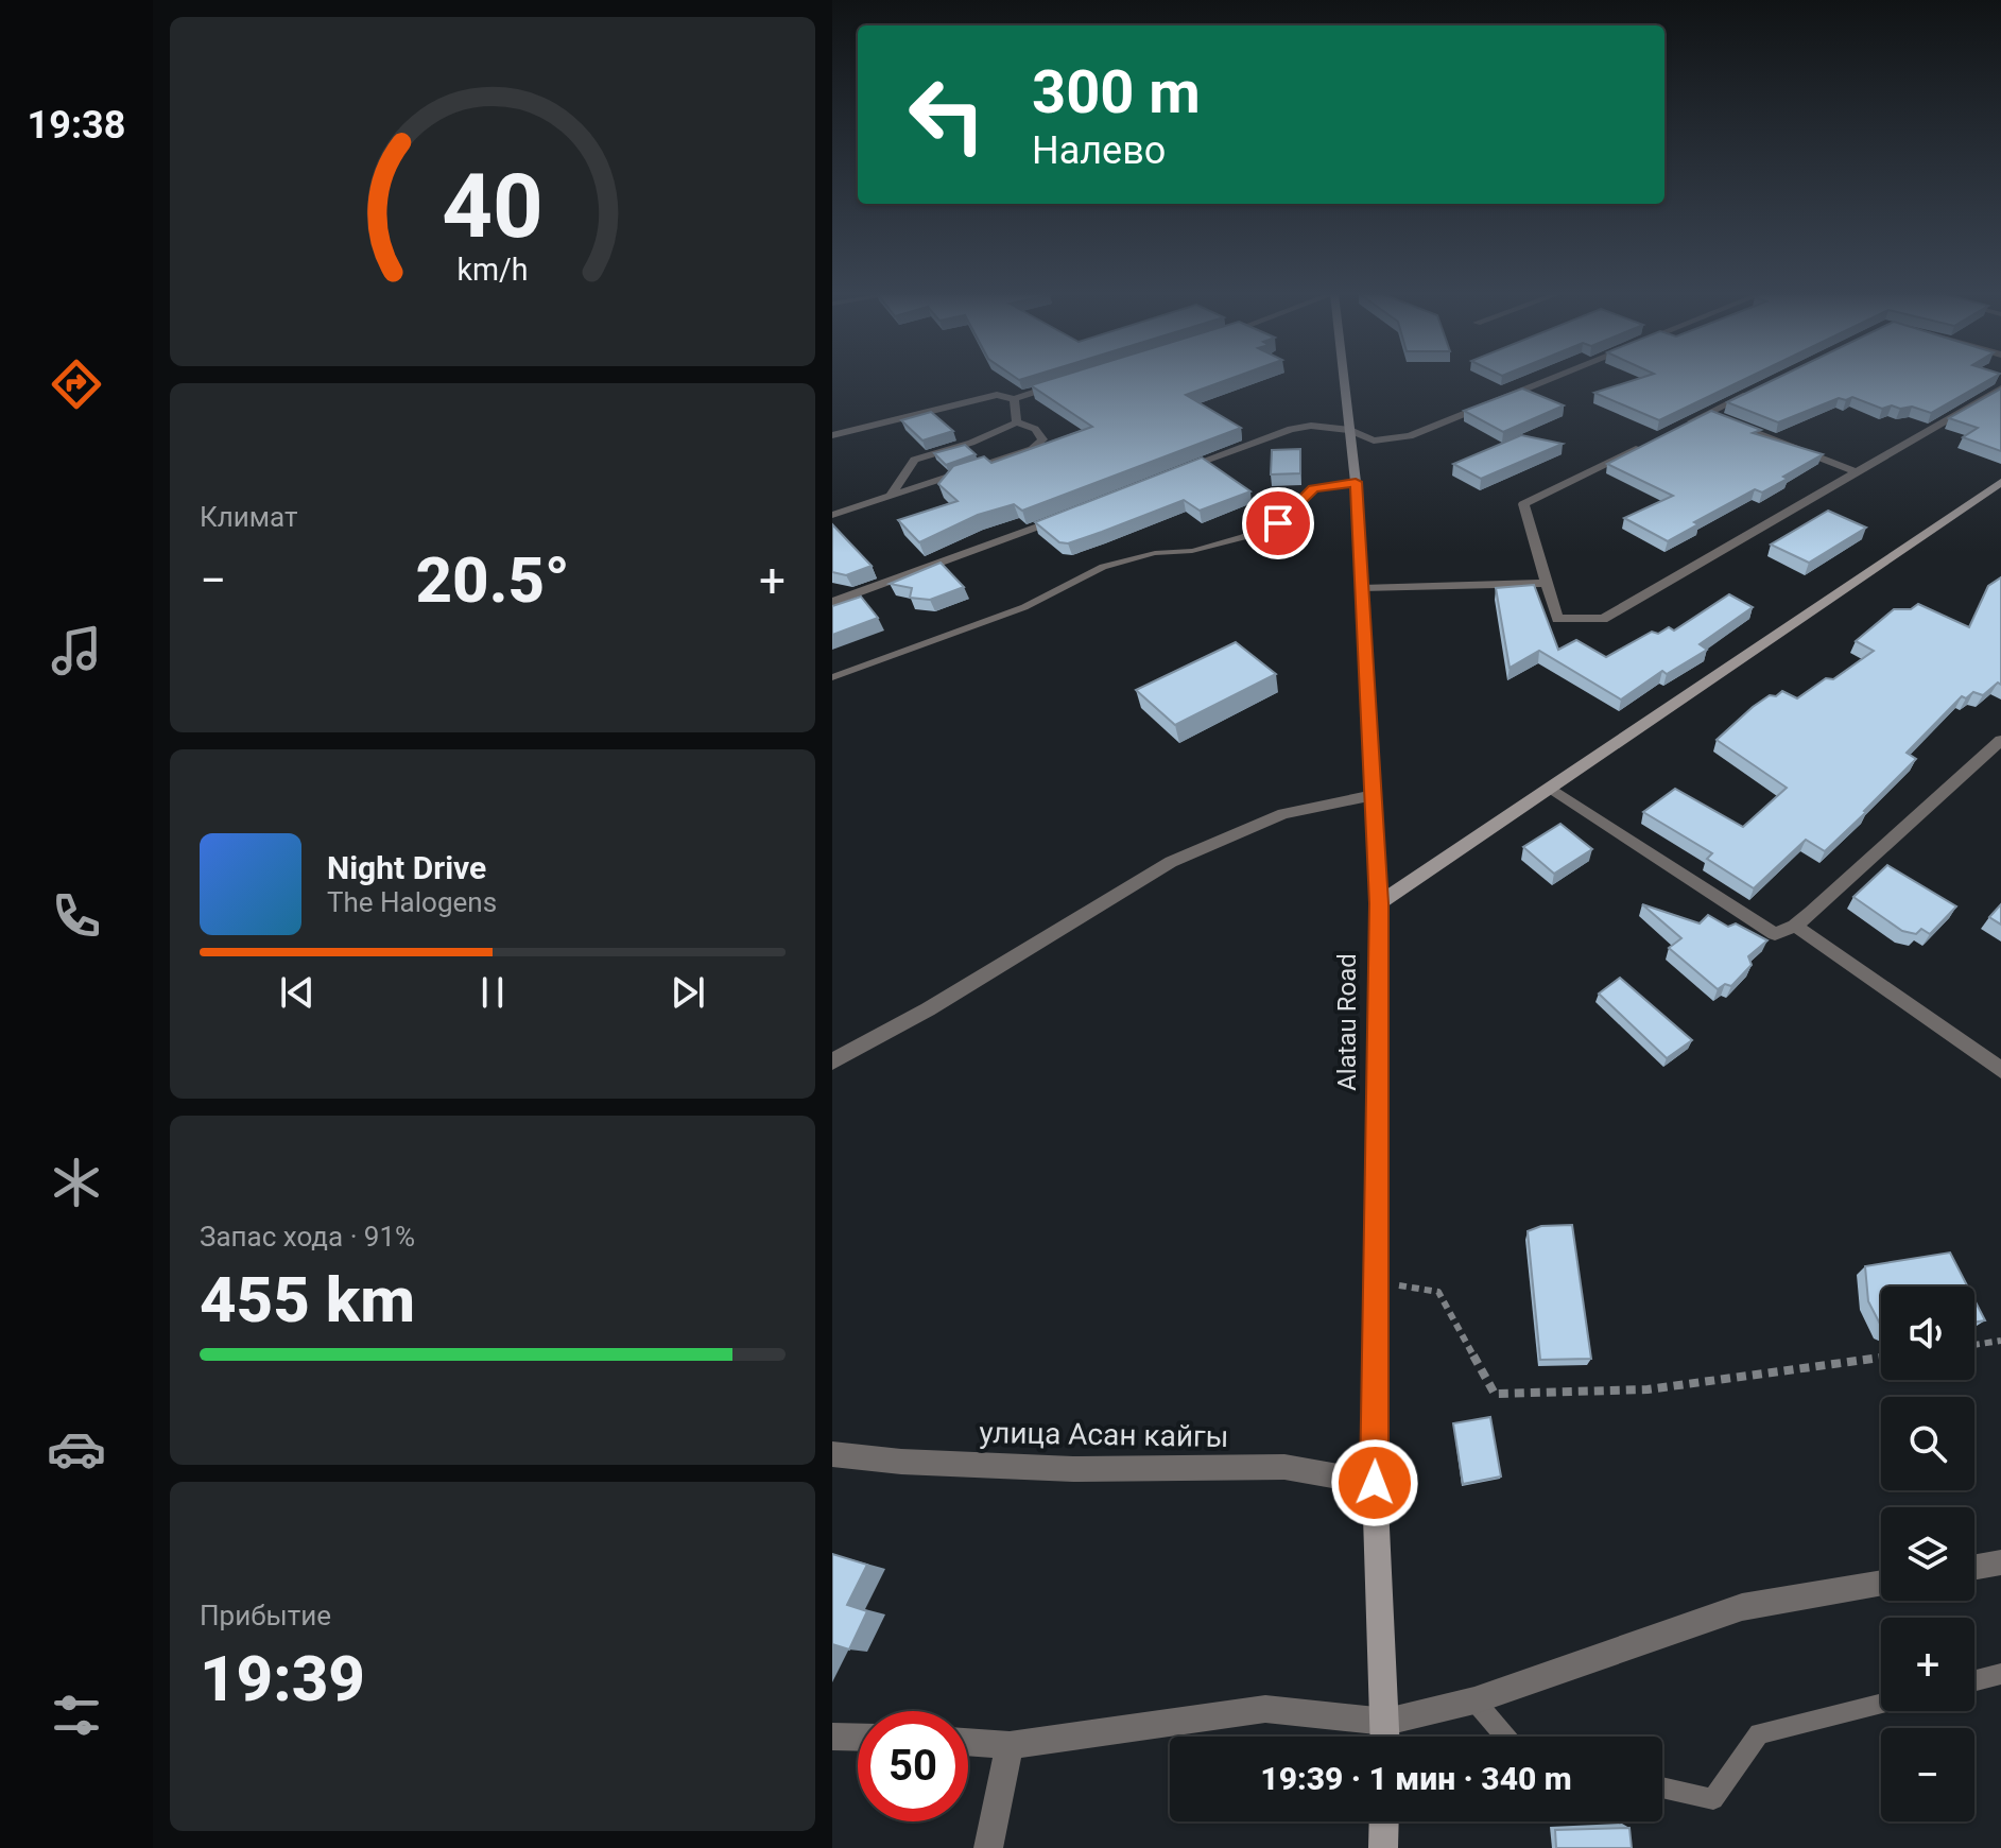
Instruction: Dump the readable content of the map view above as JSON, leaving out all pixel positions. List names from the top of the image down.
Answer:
{
  "streets": {
    "main road": ["Alatau Road"],
    "street": ["улица Асан кайгы"]
  },
  "crossings": [
    ["Alatau Road", "улица Асан кайгы"]
  ],
  "page": {
    "tabs": "19:38",
    "turn": ["300 m", "Налево"],
    "tile": [
      "Климат",
      ["Запас хода · 91%", "455 km"],
      ["Прибытие", "19:39"]
    ],
    "heat": ["−", "20.5°", "+"],
    "song": ["Night Drive", "The Halogens"],
    "map_buttons": ["+", "−"],
    "limit": "50",
    "trip": "19:39 · 1 мин · 340 m",
    "gauge": ["40", "km/h"]
  }
}
